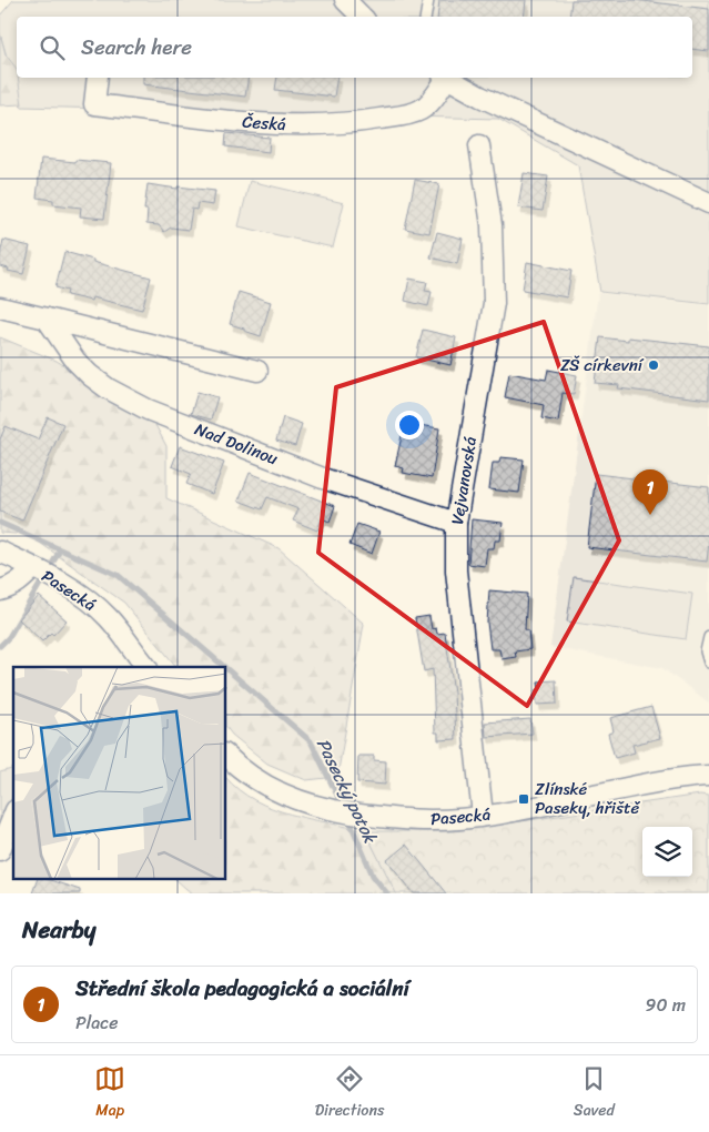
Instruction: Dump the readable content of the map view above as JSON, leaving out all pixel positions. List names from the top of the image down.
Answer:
{
  "streets": {
    "street": [
      "Česká",
      "Nad Dolinou",
      "Vejvanovská",
      "Pasecká"
    ]
  },
  "crossings": [
    ["Nad Dolinou", "Vejvanovská"],
    ["Vejvanovská", "Pasecká"]
  ],
  "water": ["Pasecký potok"],
  "places": {
    "other": ["ZŠ církevní"],
    "transit": ["Zlínské Paseky, hřiště"]
  },
  "page": {
    "search": "Search here",
    "pins": "1",
    "heading": "Nearby",
    "list": [
      {
        "mark": "1",
        "name": "Střední škola pedagogická a sociální",
        "note": "Place",
        "value": "90 m"
      }
    ],
    "nav": ["Map", "Directions", "Saved"]
  }
}
